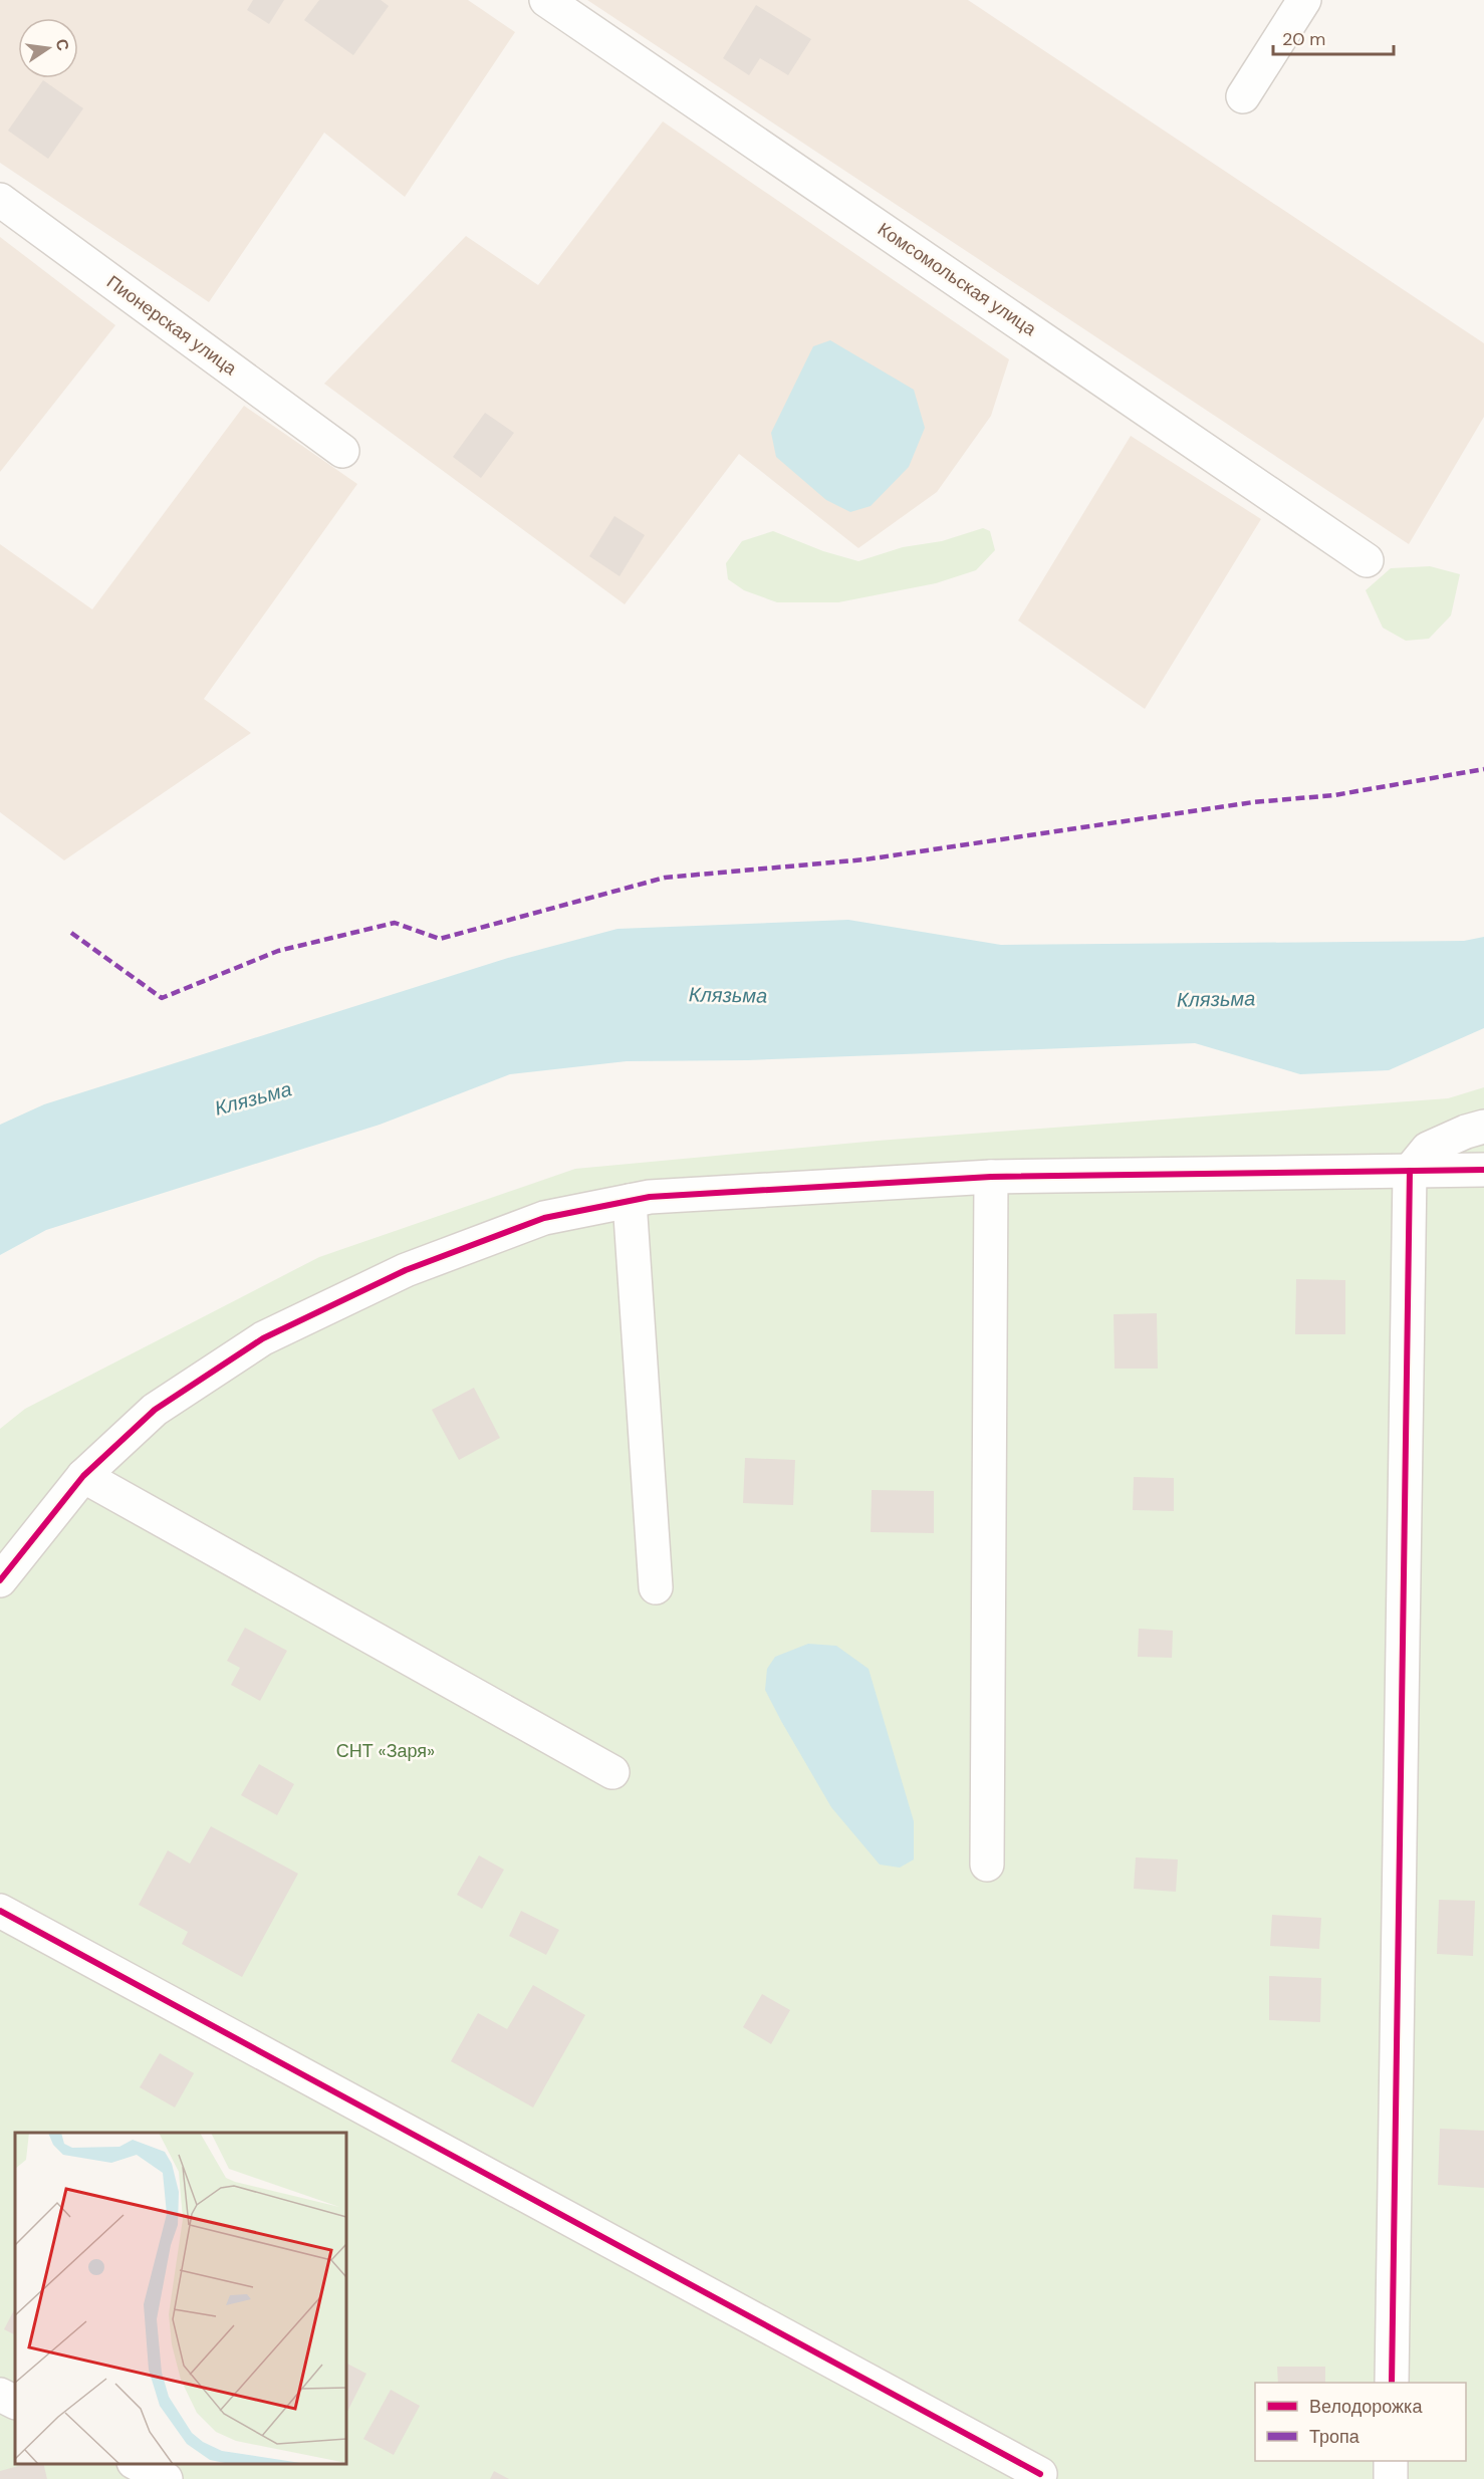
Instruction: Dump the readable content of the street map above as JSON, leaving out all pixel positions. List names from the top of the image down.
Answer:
{
  "streets": {
    "street": ["Комсомольская улица", "Пионерская улица"]
  },
  "water": ["Клязьма"],
  "parks": ["СНТ «Заря»"],
  "legend": ["Велодорожка", "Тропа"],
  "scale_bar": "20 m",
  "north": "right"
}
